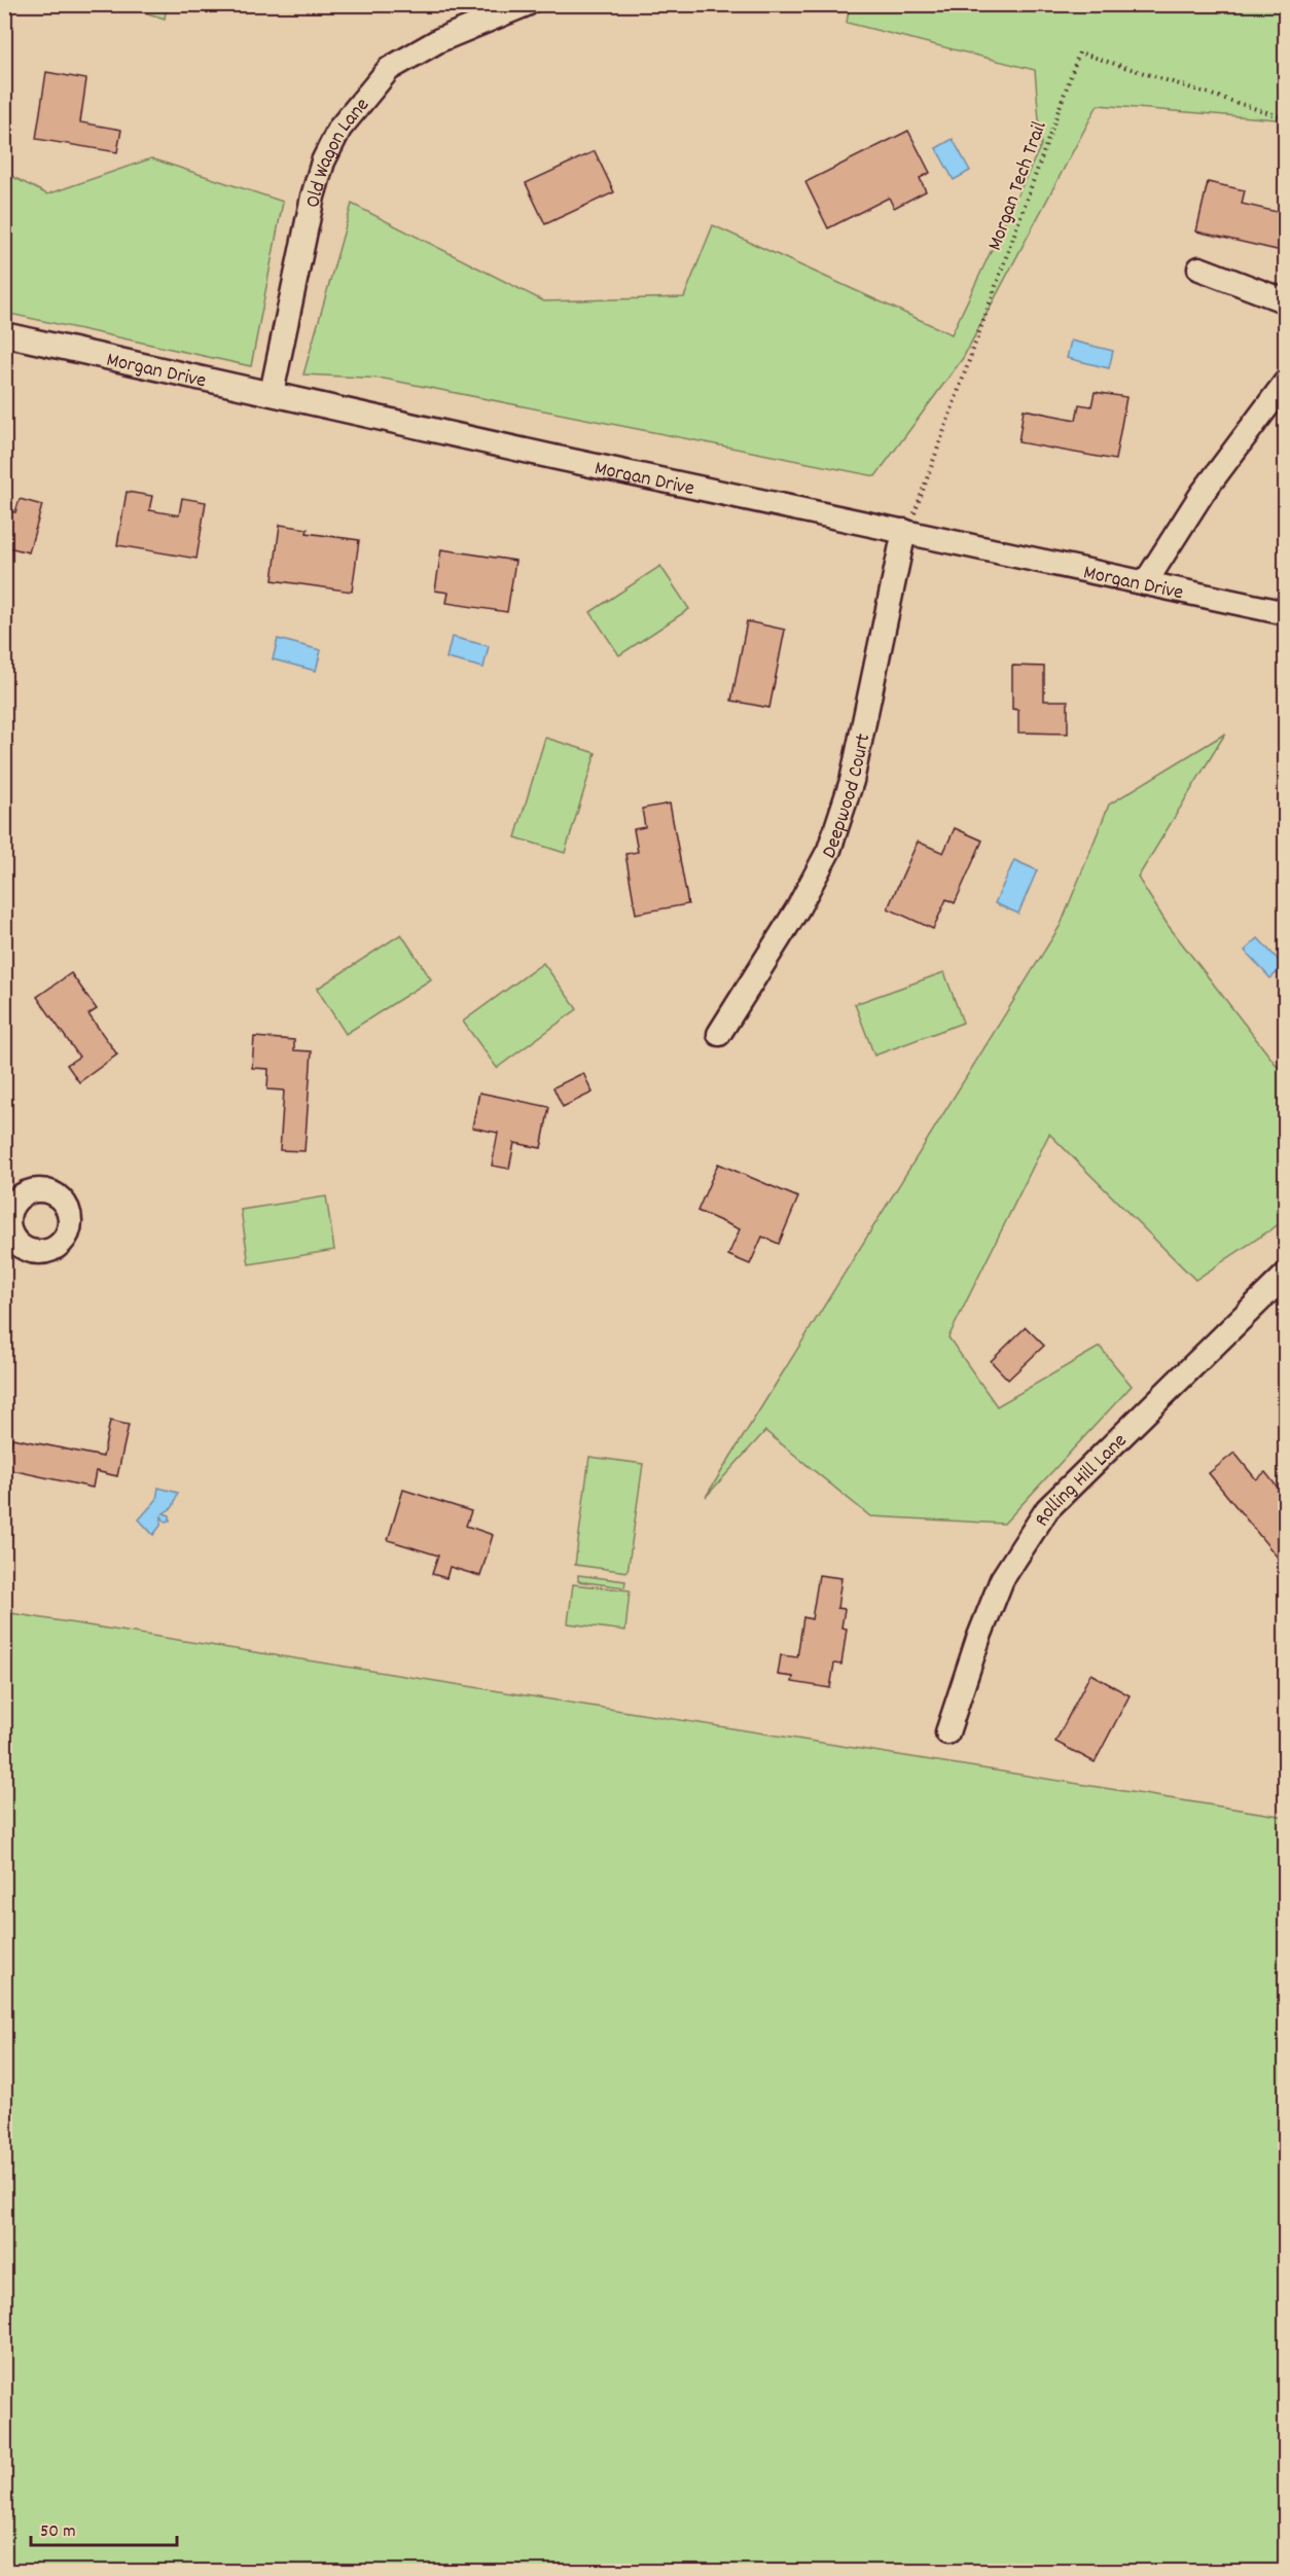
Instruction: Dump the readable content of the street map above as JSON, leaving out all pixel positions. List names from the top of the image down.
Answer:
{
  "streets": {
    "street": [
      "Old Wagon Lane",
      "Morgan Drive",
      "Deepwood Court",
      "Rolling Hill Lane"
    ],
    "path": ["Morgan Tech Trail"]
  },
  "crossings": [
    ["Old Wagon Lane", "Morgan Drive"],
    ["Morgan Tech Trail", "Morgan Drive"],
    ["Morgan Tech Trail", "Deepwood Court"],
    ["Morgan Drive", "Deepwood Court"]
  ],
  "scale_bar": "50 m"
}
